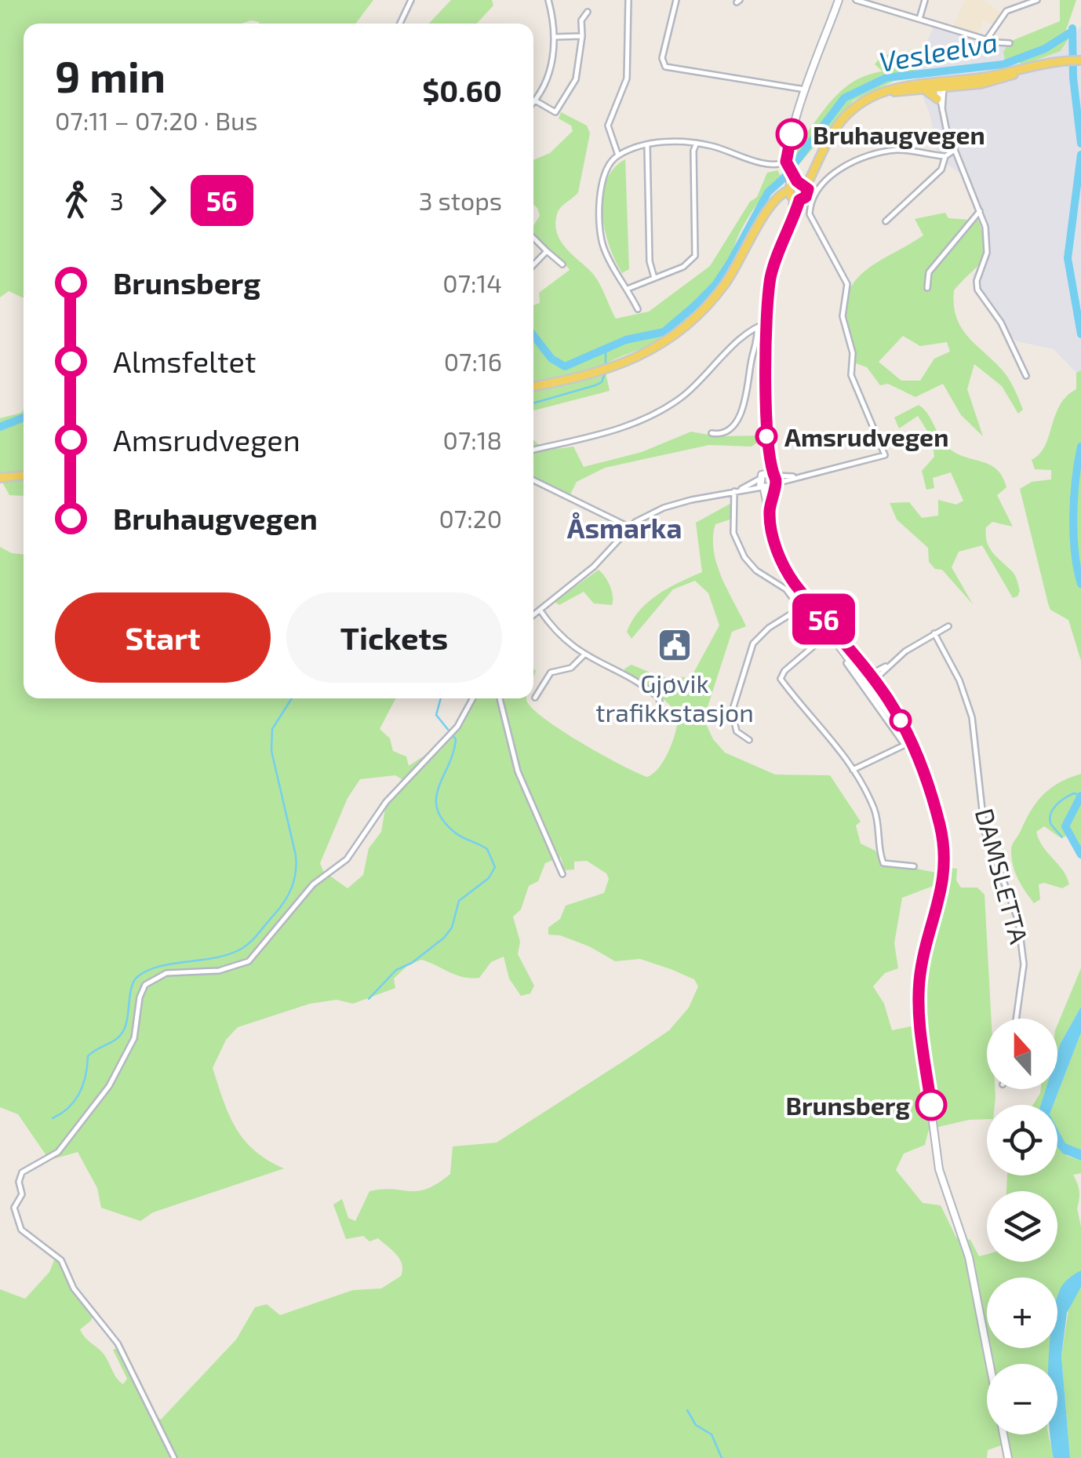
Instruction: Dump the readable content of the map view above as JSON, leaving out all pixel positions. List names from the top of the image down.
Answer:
{
  "streets": {
    "street": ["DAMSLETTA"]
  },
  "districts": ["Åsmarka"],
  "water": ["Vesleelva"],
  "places": {
    "other": ["Bruhaugvegen", "Amsrudvegen", "Brunsberg"],
    "public building": ["Gjøvik trafikkstasjon"]
  },
  "lines": ["bus line 56"],
  "north": "top",
  "page": {
    "on_map": "56",
    "heading": ["9 min", "07:11 – 07:20 · Bus", "$0.60"],
    "legs": ["3", "56", "3 stops"],
    "list": [
      {
        "name": "Brunsberg",
        "value": "07:14"
      },
      {
        "name": "Almsfeltet",
        "value": "07:16"
      },
      {
        "name": "Amsrudvegen",
        "value": "07:18"
      },
      {
        "name": "Bruhaugvegen",
        "value": "07:20"
      }
    ],
    "buttons": ["Start", "Tickets"],
    "map_buttons": ["+", "−"]
  }
}
